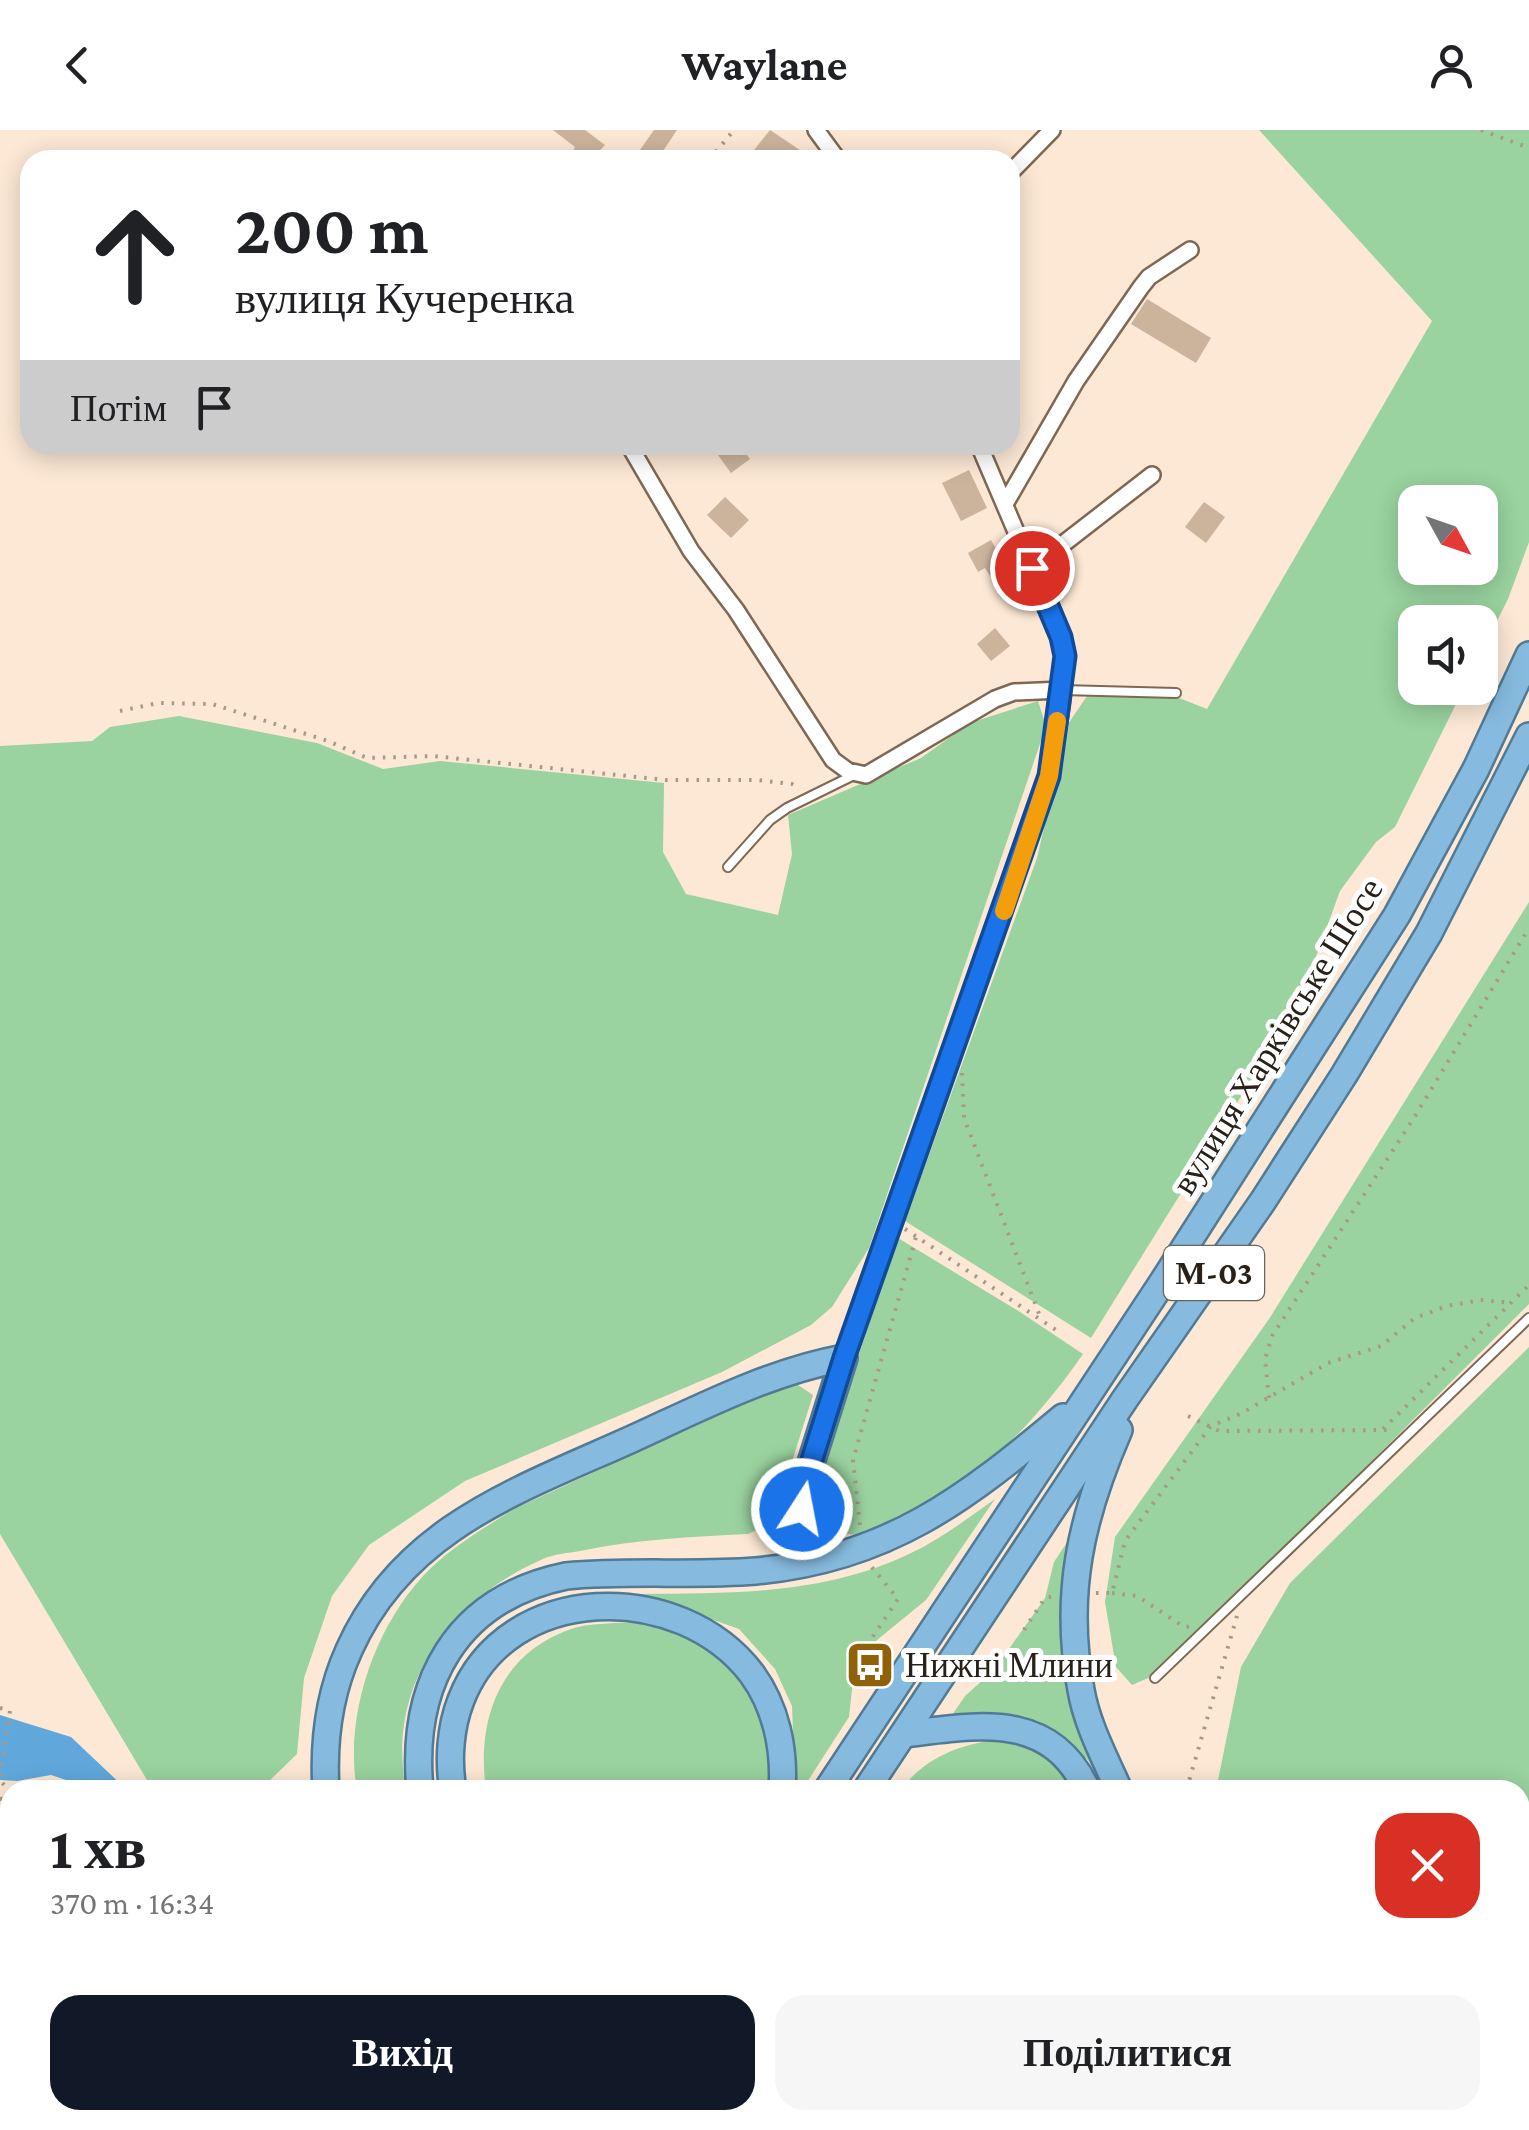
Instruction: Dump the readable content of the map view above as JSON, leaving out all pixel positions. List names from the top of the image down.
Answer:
{
  "streets": {
    "highway": ["вулиця Харківське Шосе", "М-03"]
  },
  "places": {
    "bus stop": ["Нижні Млини"]
  },
  "north": "bottom right",
  "page": {
    "header": "Waylane",
    "turn": ["200 m", "вулиця Кучеренка"],
    "then": "Потім",
    "heading": ["1 хв", "370 m · 16:34"],
    "buttons": ["Вихід", "Поділитися"]
  }
}
